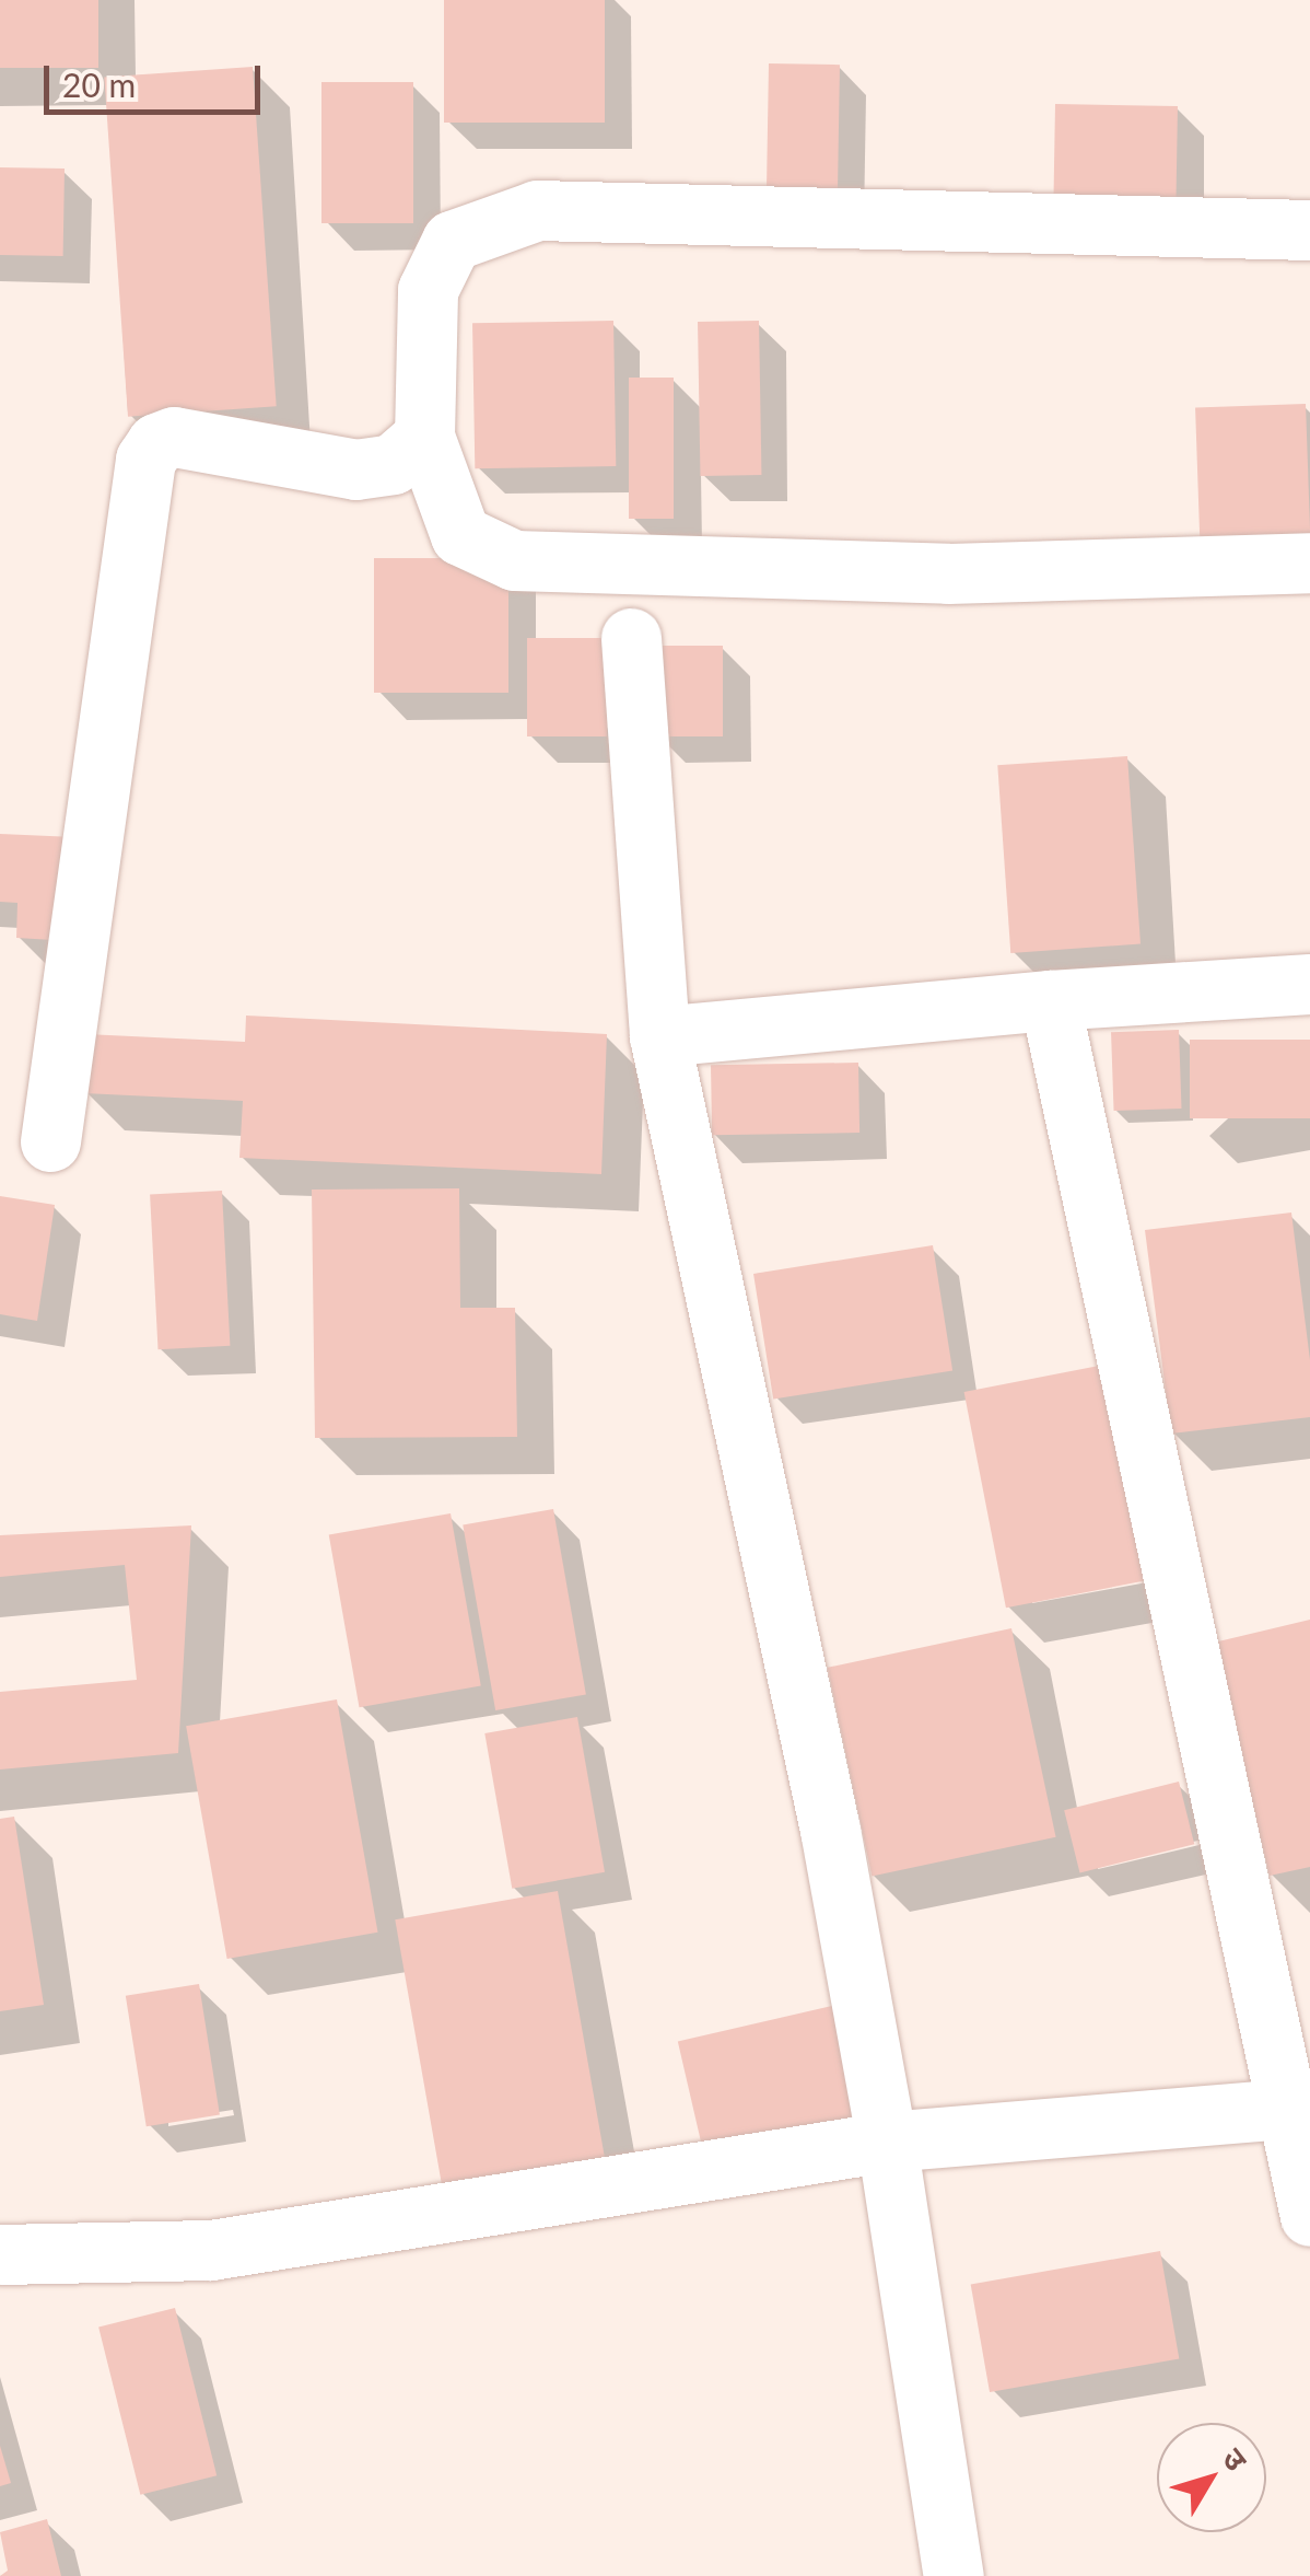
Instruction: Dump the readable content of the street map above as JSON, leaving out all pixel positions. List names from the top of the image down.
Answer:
{
  "scale_bar": "20 m",
  "north": "top right"
}
